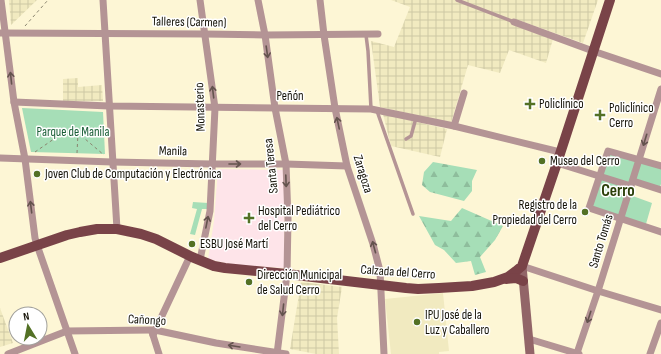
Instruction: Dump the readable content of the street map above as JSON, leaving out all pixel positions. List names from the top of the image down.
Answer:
{
  "streets": {
    "main road": ["Calzada del Cerro"],
    "street": [
      "Talleres (Carmen)",
      "Peñón",
      "Monasterio",
      "Manila",
      "Santa Teresa",
      "Zaragoza",
      "Santo Tomás",
      "Cañongo"
    ]
  },
  "crossings": [
    ["Talleres (Carmen)", "Monasterio"],
    ["Talleres (Carmen)", "Santa Teresa"],
    ["Talleres (Carmen)", "Zaragoza"],
    ["Peñón", "Monasterio"],
    ["Peñón", "Santa Teresa"],
    ["Peñón", "Zaragoza"],
    ["Monasterio", "Manila"],
    ["Monasterio", "Calzada del Cerro"],
    ["Monasterio", "Cañongo"],
    ["Manila", "Santa Teresa"],
    ["Manila", "Zaragoza"],
    ["Santa Teresa", "Calzada del Cerro"],
    ["Santa Teresa", "Cañongo"],
    ["Zaragoza", "Calzada del Cerro"]
  ],
  "one_way": [
    "Monasterio",
    "Santa Teresa",
    "Zaragoza",
    "Santo Tomás",
    "Cañongo"
  ],
  "districts": ["Cerro"],
  "parks": ["Parque de Manila"],
  "places": {
    "health": ["Policlínico", "Policlínico Cerro", "Hospital Pediátrico del Cerro"],
    "other": [
      "Museo del Cerro",
      "Joven Club de Computación y Electrónica",
      "Registro de la Propiedad del Cerro",
      "ESBU José Martí",
      "Dirección Municipal de Salud Cerro",
      "IPU José de la Luz y Caballero"
    ]
  },
  "north": "top"
}
